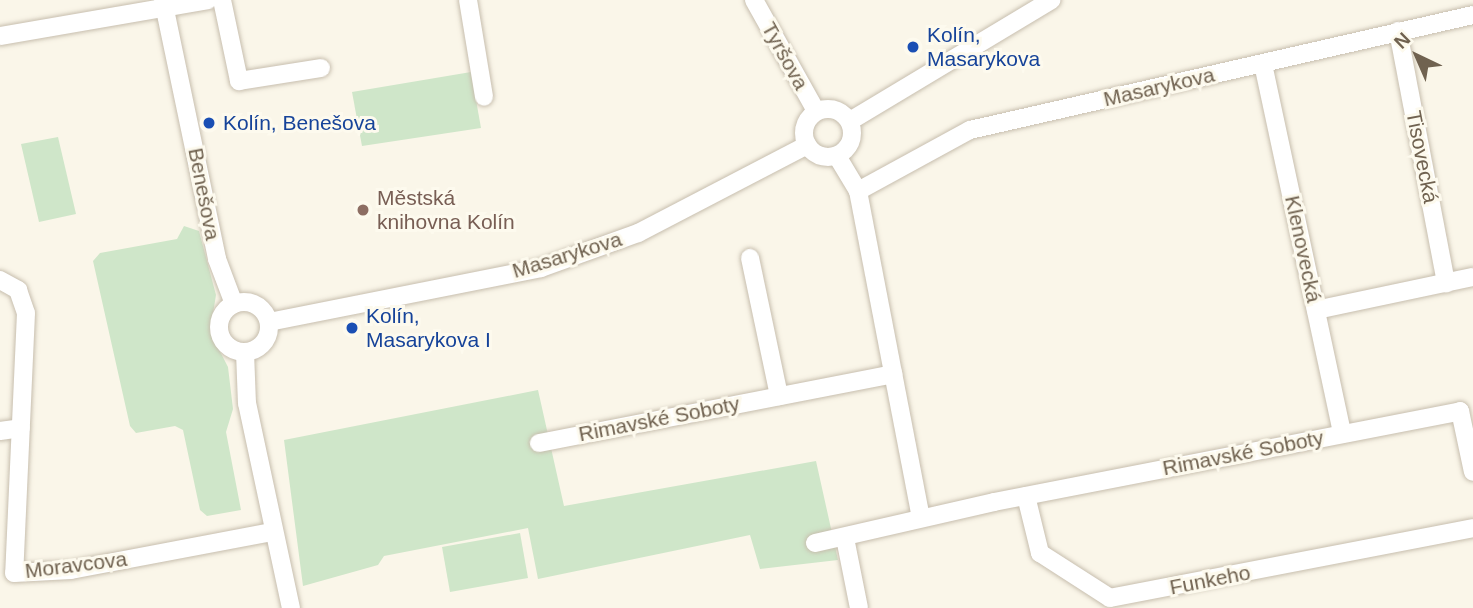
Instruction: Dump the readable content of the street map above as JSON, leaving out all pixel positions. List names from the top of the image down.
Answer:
{
  "streets": {
    "street": [
      "Tyršova",
      "Masarykova",
      "Tisovecká",
      "Benešova",
      "Klenovecká",
      "Rimavské Soboty",
      "Moravcova",
      "Funkeho"
    ]
  },
  "crossings": [
    ["Tyršova", "Masarykova"],
    ["Masarykova", "Tisovecká"],
    ["Masarykova", "Benešova"],
    ["Masarykova", "Klenovecká"],
    ["Klenovecká", "Rimavské Soboty"],
    ["Rimavské Soboty", "Funkeho"]
  ],
  "places": [
    "Kolín, Masarykova",
    "Kolín, Benešova",
    "Městská knihovna Kolín",
    "Kolín, Masarykova I"
  ],
  "north": "top left"
}
